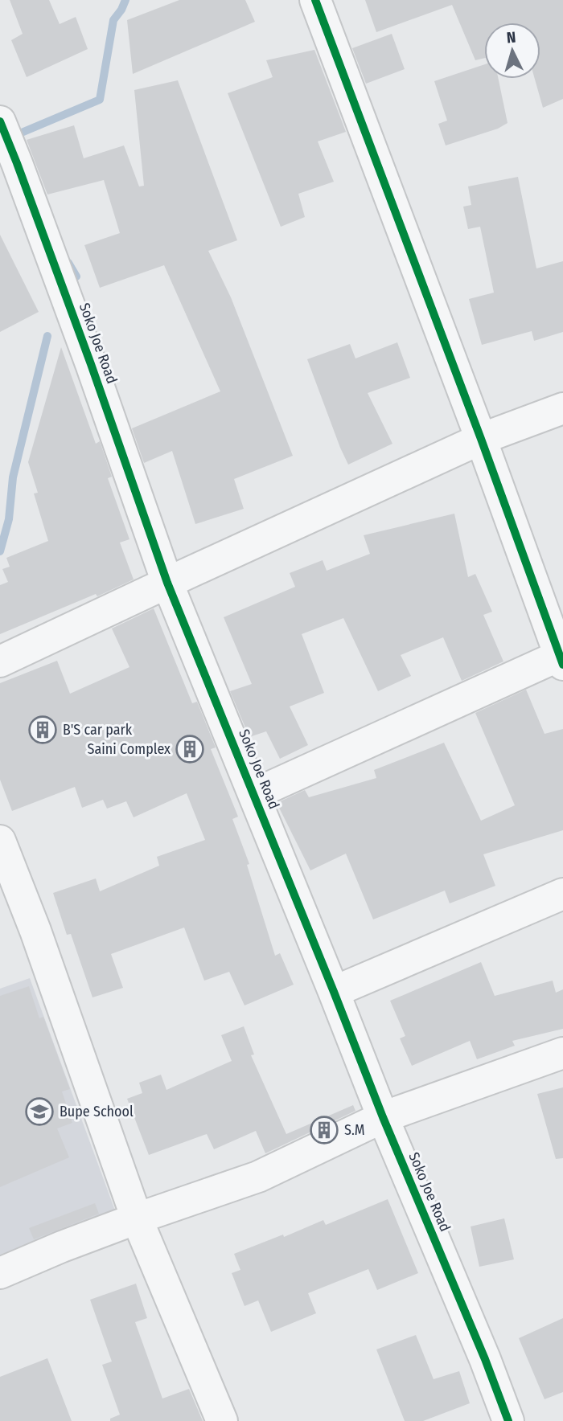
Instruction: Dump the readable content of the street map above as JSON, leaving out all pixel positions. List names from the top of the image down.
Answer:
{
  "streets": {
    "street": ["Soko Joe Road"]
  },
  "places": {
    "building": ["B'S car park", "Saini Complex", "S.M"],
    "school or university": ["Bupe School"]
  },
  "north": "top"
}
